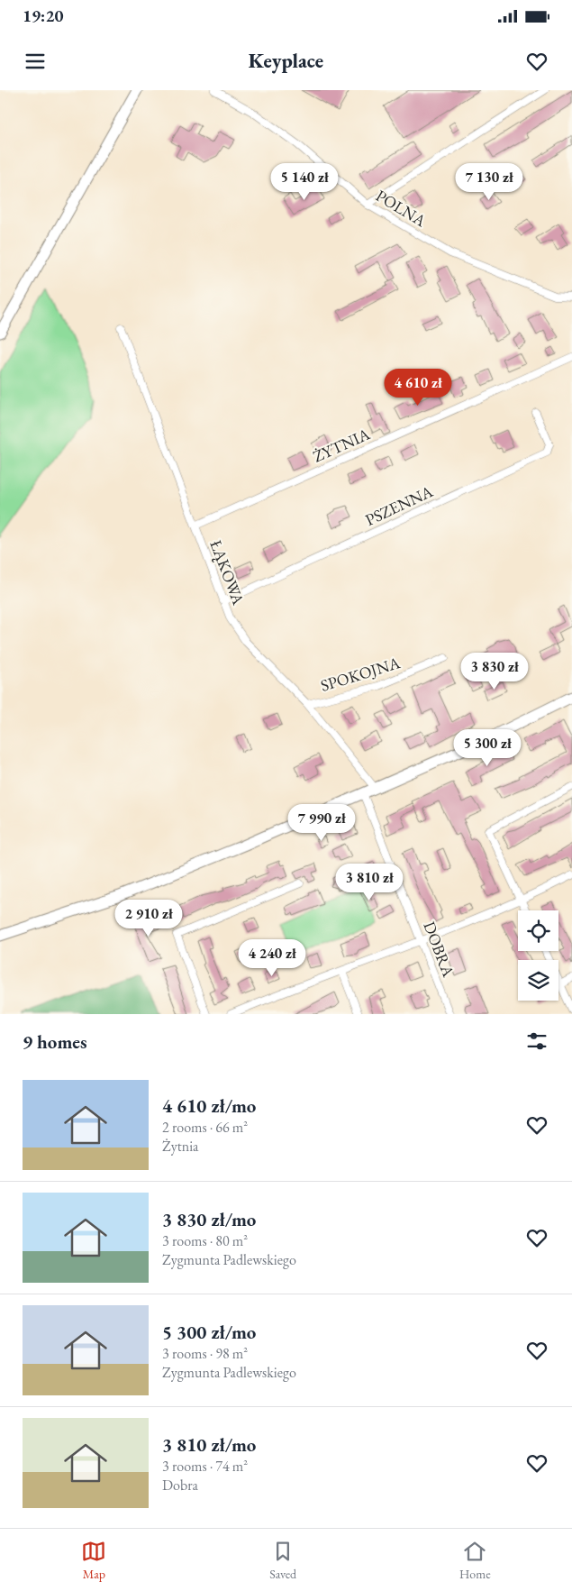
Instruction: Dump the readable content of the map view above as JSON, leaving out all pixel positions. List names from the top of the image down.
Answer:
{
  "streets": {
    "street": [
      "POLNA",
      "ŻYTNIA",
      "PSZENNA",
      "ŁĄKOWA",
      "SPOKOJNA",
      "DOBRA"
    ]
  },
  "crossings": [
    ["ŻYTNIA", "ŁĄKOWA"],
    ["PSZENNA", "ŁĄKOWA"],
    ["ŁĄKOWA", "SPOKOJNA"]
  ],
  "page": {
    "status": "19:20",
    "header": "Keyplace",
    "price": [
      "5 140 zł",
      "7 130 zł",
      "4 610 zł",
      "3 830 zł",
      "5 300 zł",
      "7 990 zł",
      "3 810 zł",
      "2 910 zł",
      "4 240 zł"
    ],
    "heading": "9 homes",
    "list": [
      {
        "name": "4 610 zł/mo",
        "note": "2 rooms · 66 m² · Żytnia"
      },
      {
        "name": "3 830 zł/mo",
        "note": "3 rooms · 80 m² · Zygmunta Padlewskiego"
      },
      {
        "name": "5 300 zł/mo",
        "note": "3 rooms · 98 m² · Zygmunta Padlewskiego"
      },
      {
        "name": "3 810 zł/mo",
        "note": "3 rooms · 74 m² · Dobra"
      }
    ],
    "tabs": ["Map", "Saved", "Home"]
  }
}
